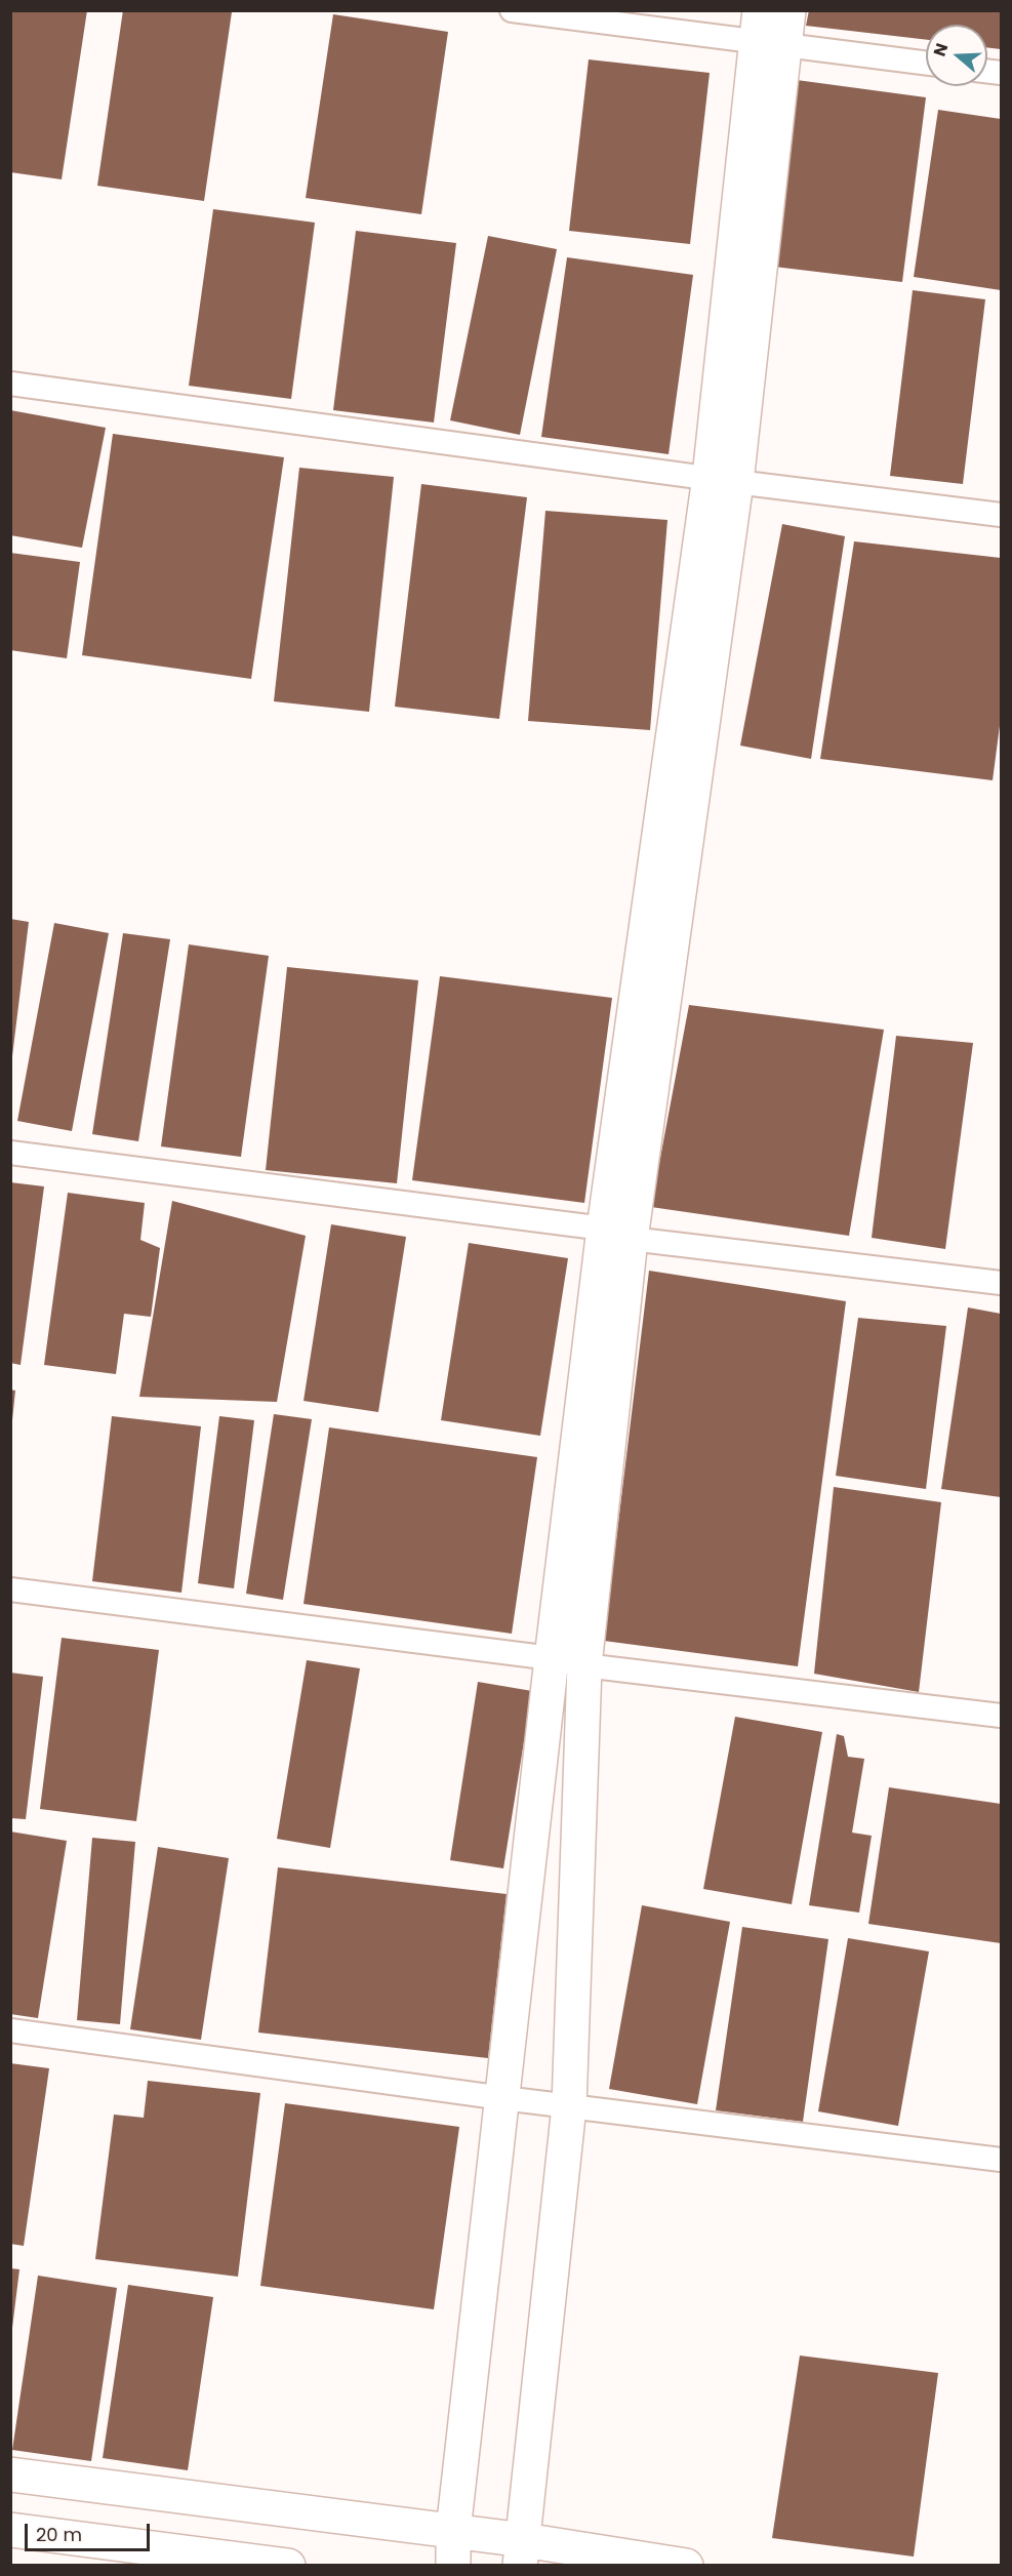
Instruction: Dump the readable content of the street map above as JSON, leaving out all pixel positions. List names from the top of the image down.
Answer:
{
  "scale_bar": "20 m",
  "north": "left"
}
